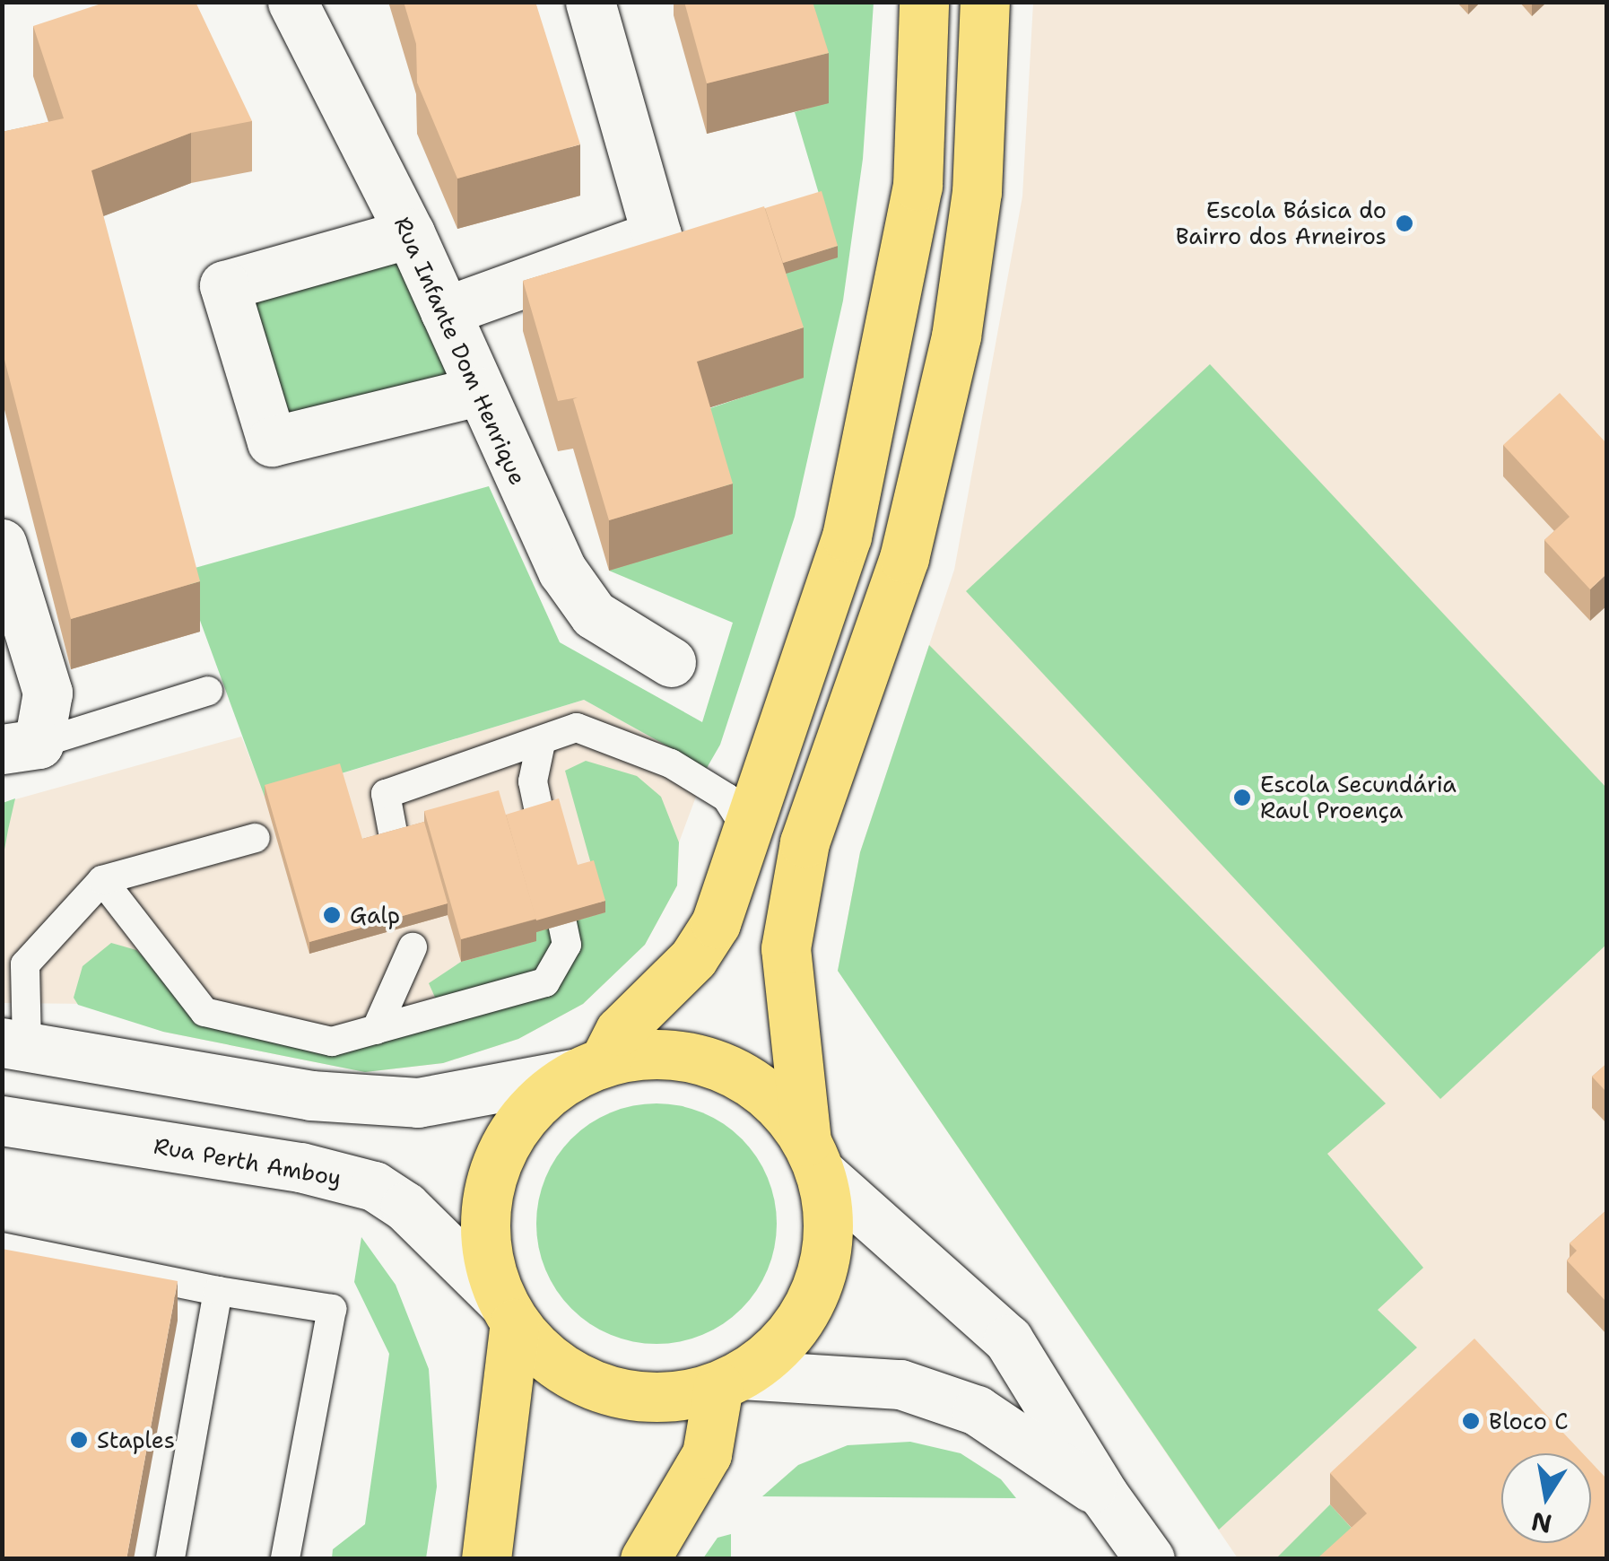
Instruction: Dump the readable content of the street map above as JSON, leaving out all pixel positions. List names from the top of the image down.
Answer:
{
  "streets": {
    "street": ["Rua Infante Dom Henrique", "Rua Perth Amboy"]
  },
  "places": [
    "Escola Básica do Bairro dos Arneiros",
    "Escola Secundária Raul Proença",
    "Galp",
    "Bloco C",
    "Staples"
  ],
  "north": "bottom"
}
